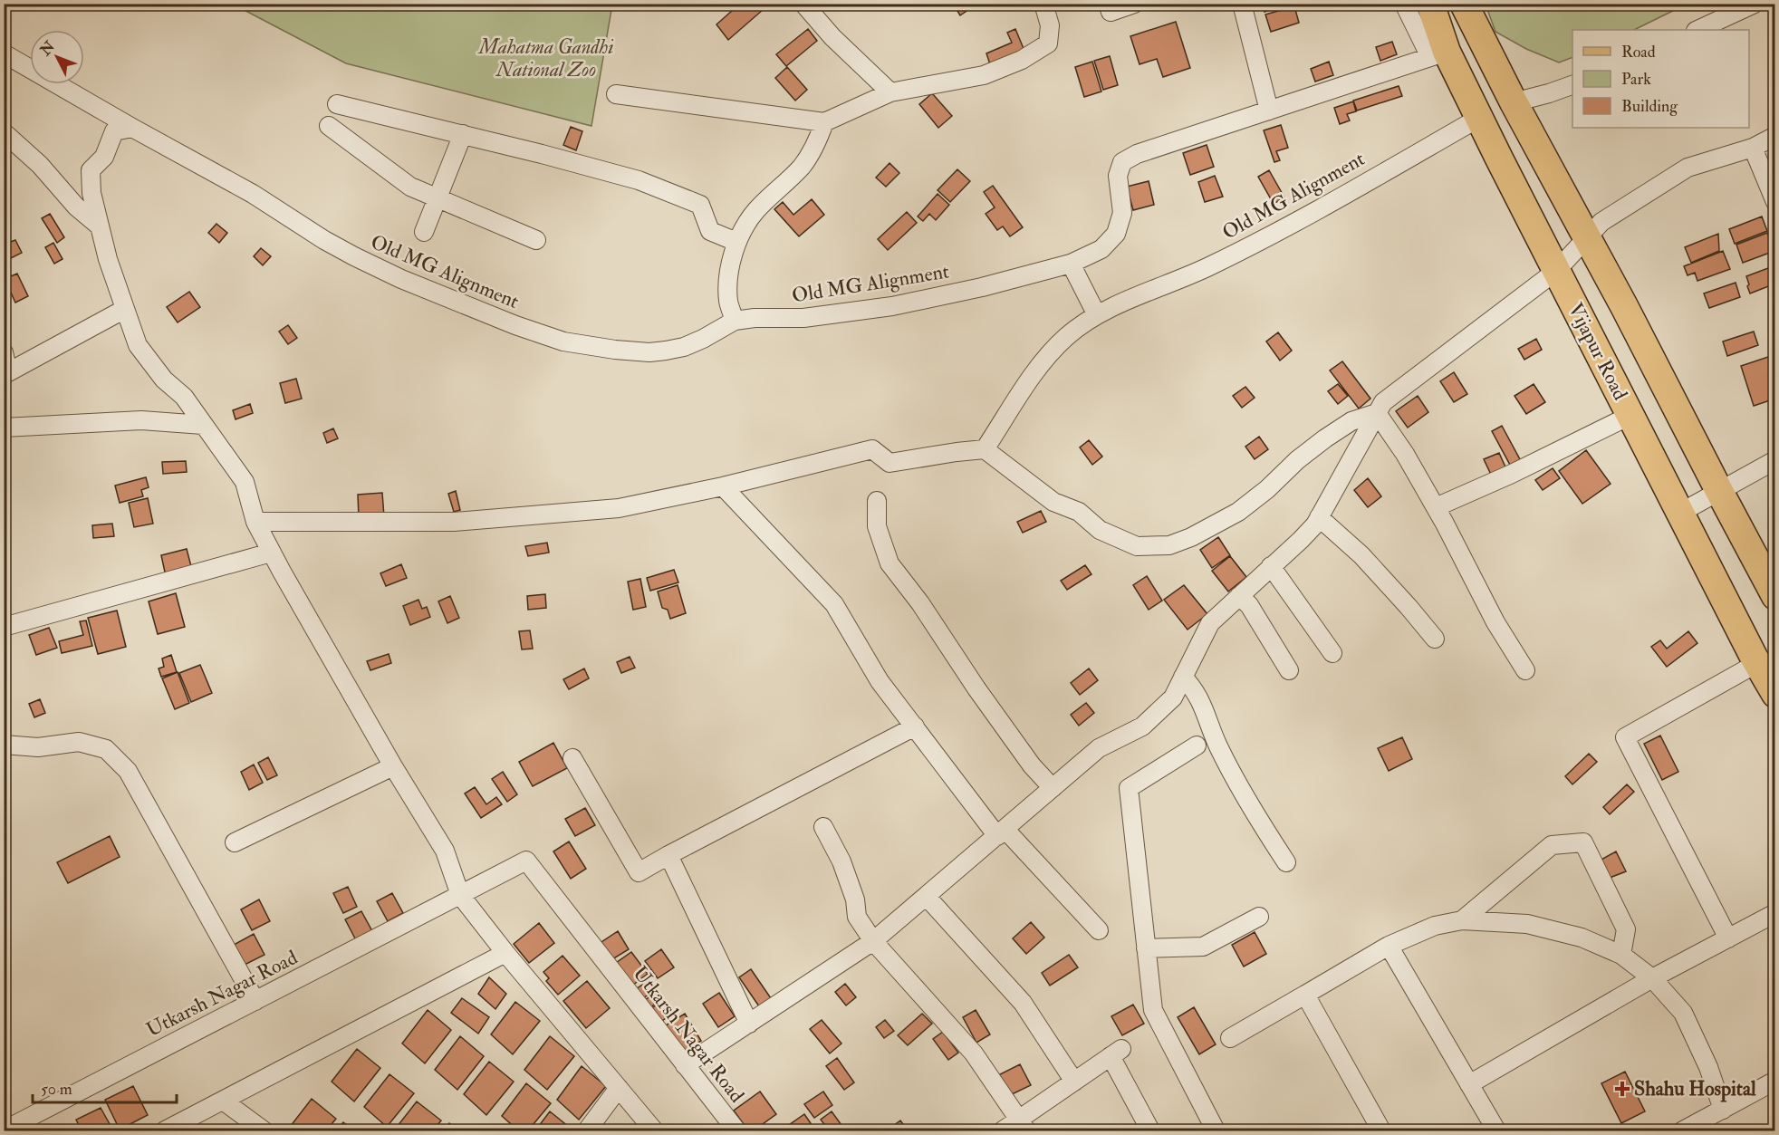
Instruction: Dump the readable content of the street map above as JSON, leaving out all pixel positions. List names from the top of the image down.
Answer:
{
  "streets": {
    "main road": ["Vijapur Road"],
    "street": ["Old MG Alignment", "Utkarsh Nagar Road"]
  },
  "crossings": [
    ["Old MG Alignment", "Vijapur Road"]
  ],
  "parks": ["Mahatma Gandhi National Zoo"],
  "places": {
    "health": ["Shahu Hospital"]
  },
  "legend": ["Road", "Park", "Building"],
  "scale_bar": "50 m",
  "north": "top left"
}
